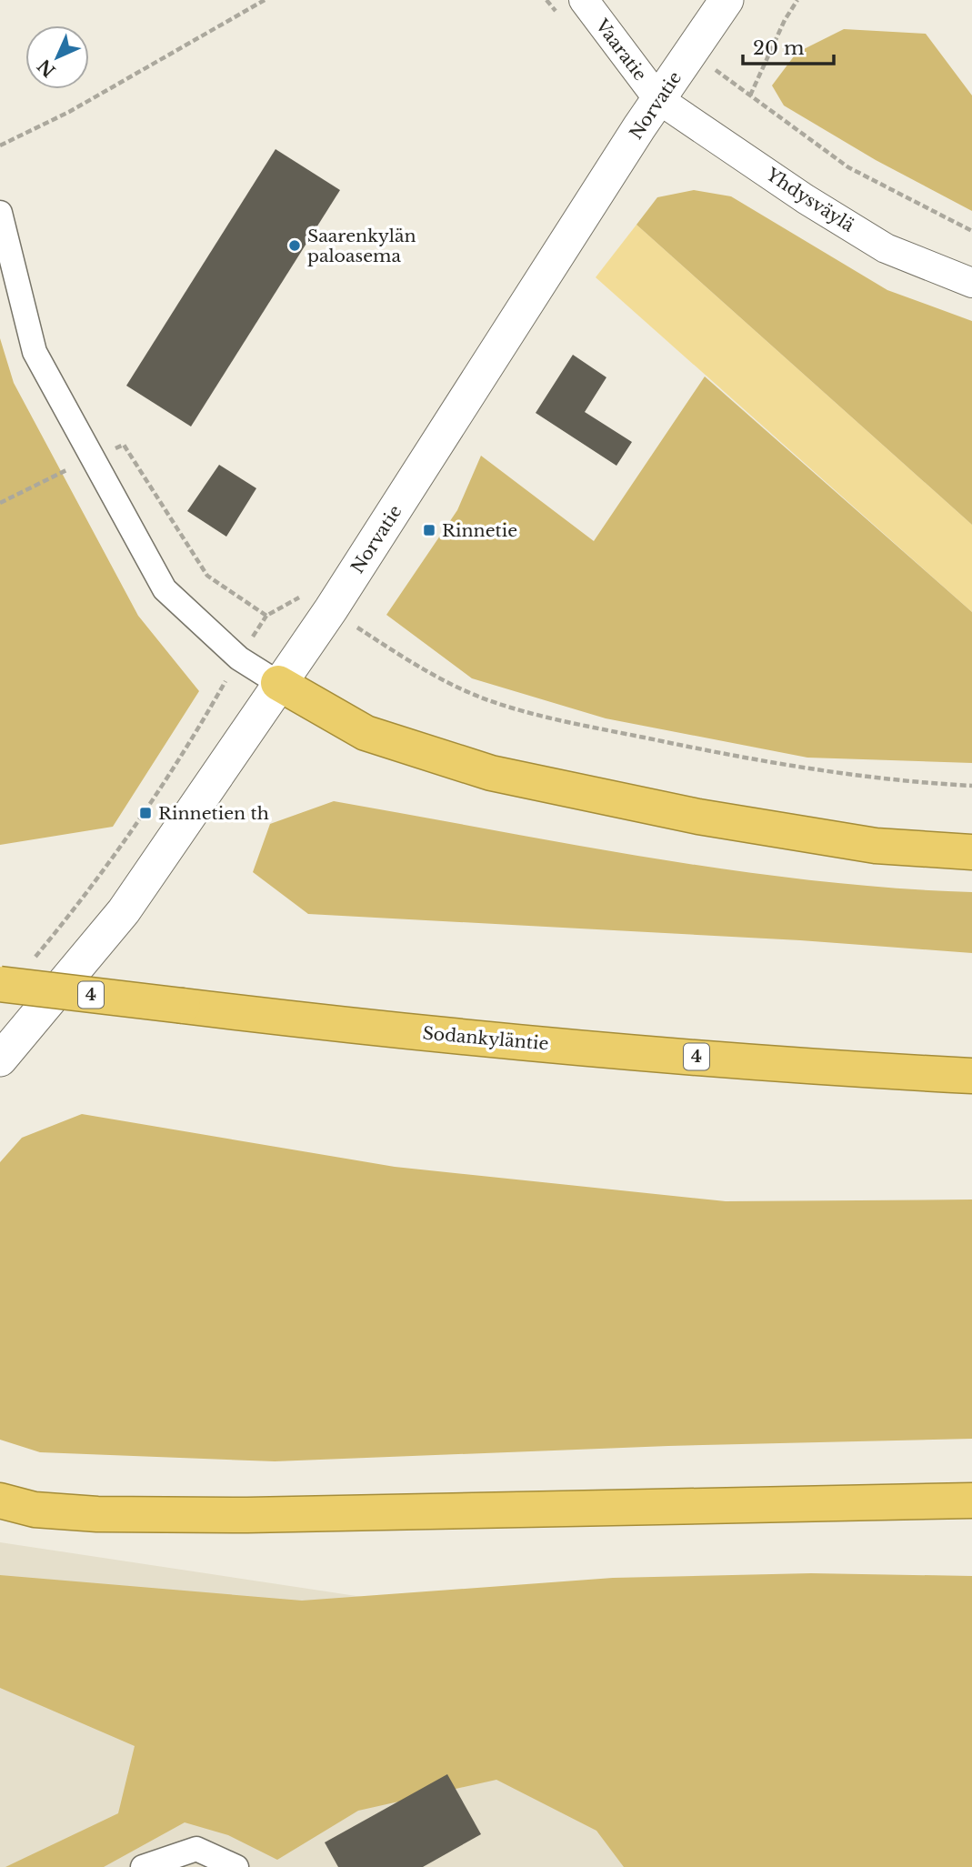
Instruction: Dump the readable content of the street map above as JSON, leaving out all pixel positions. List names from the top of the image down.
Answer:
{
  "streets": {
    "highway": ["4", "Sodankyläntie"],
    "main road": ["Norvatie"],
    "street": ["Vaaratie", "Yhdysväylä"]
  },
  "crossings": [
    ["Vaaratie", "Norvatie"],
    ["Vaaratie", "Yhdysväylä"],
    ["Norvatie", "Yhdysväylä"]
  ],
  "places": {
    "other": ["Saarenkylän paloasema"],
    "transit": ["Rinnetie", "Rinnetien th"]
  },
  "scale_bar": "20 m",
  "north": "bottom left"
}
